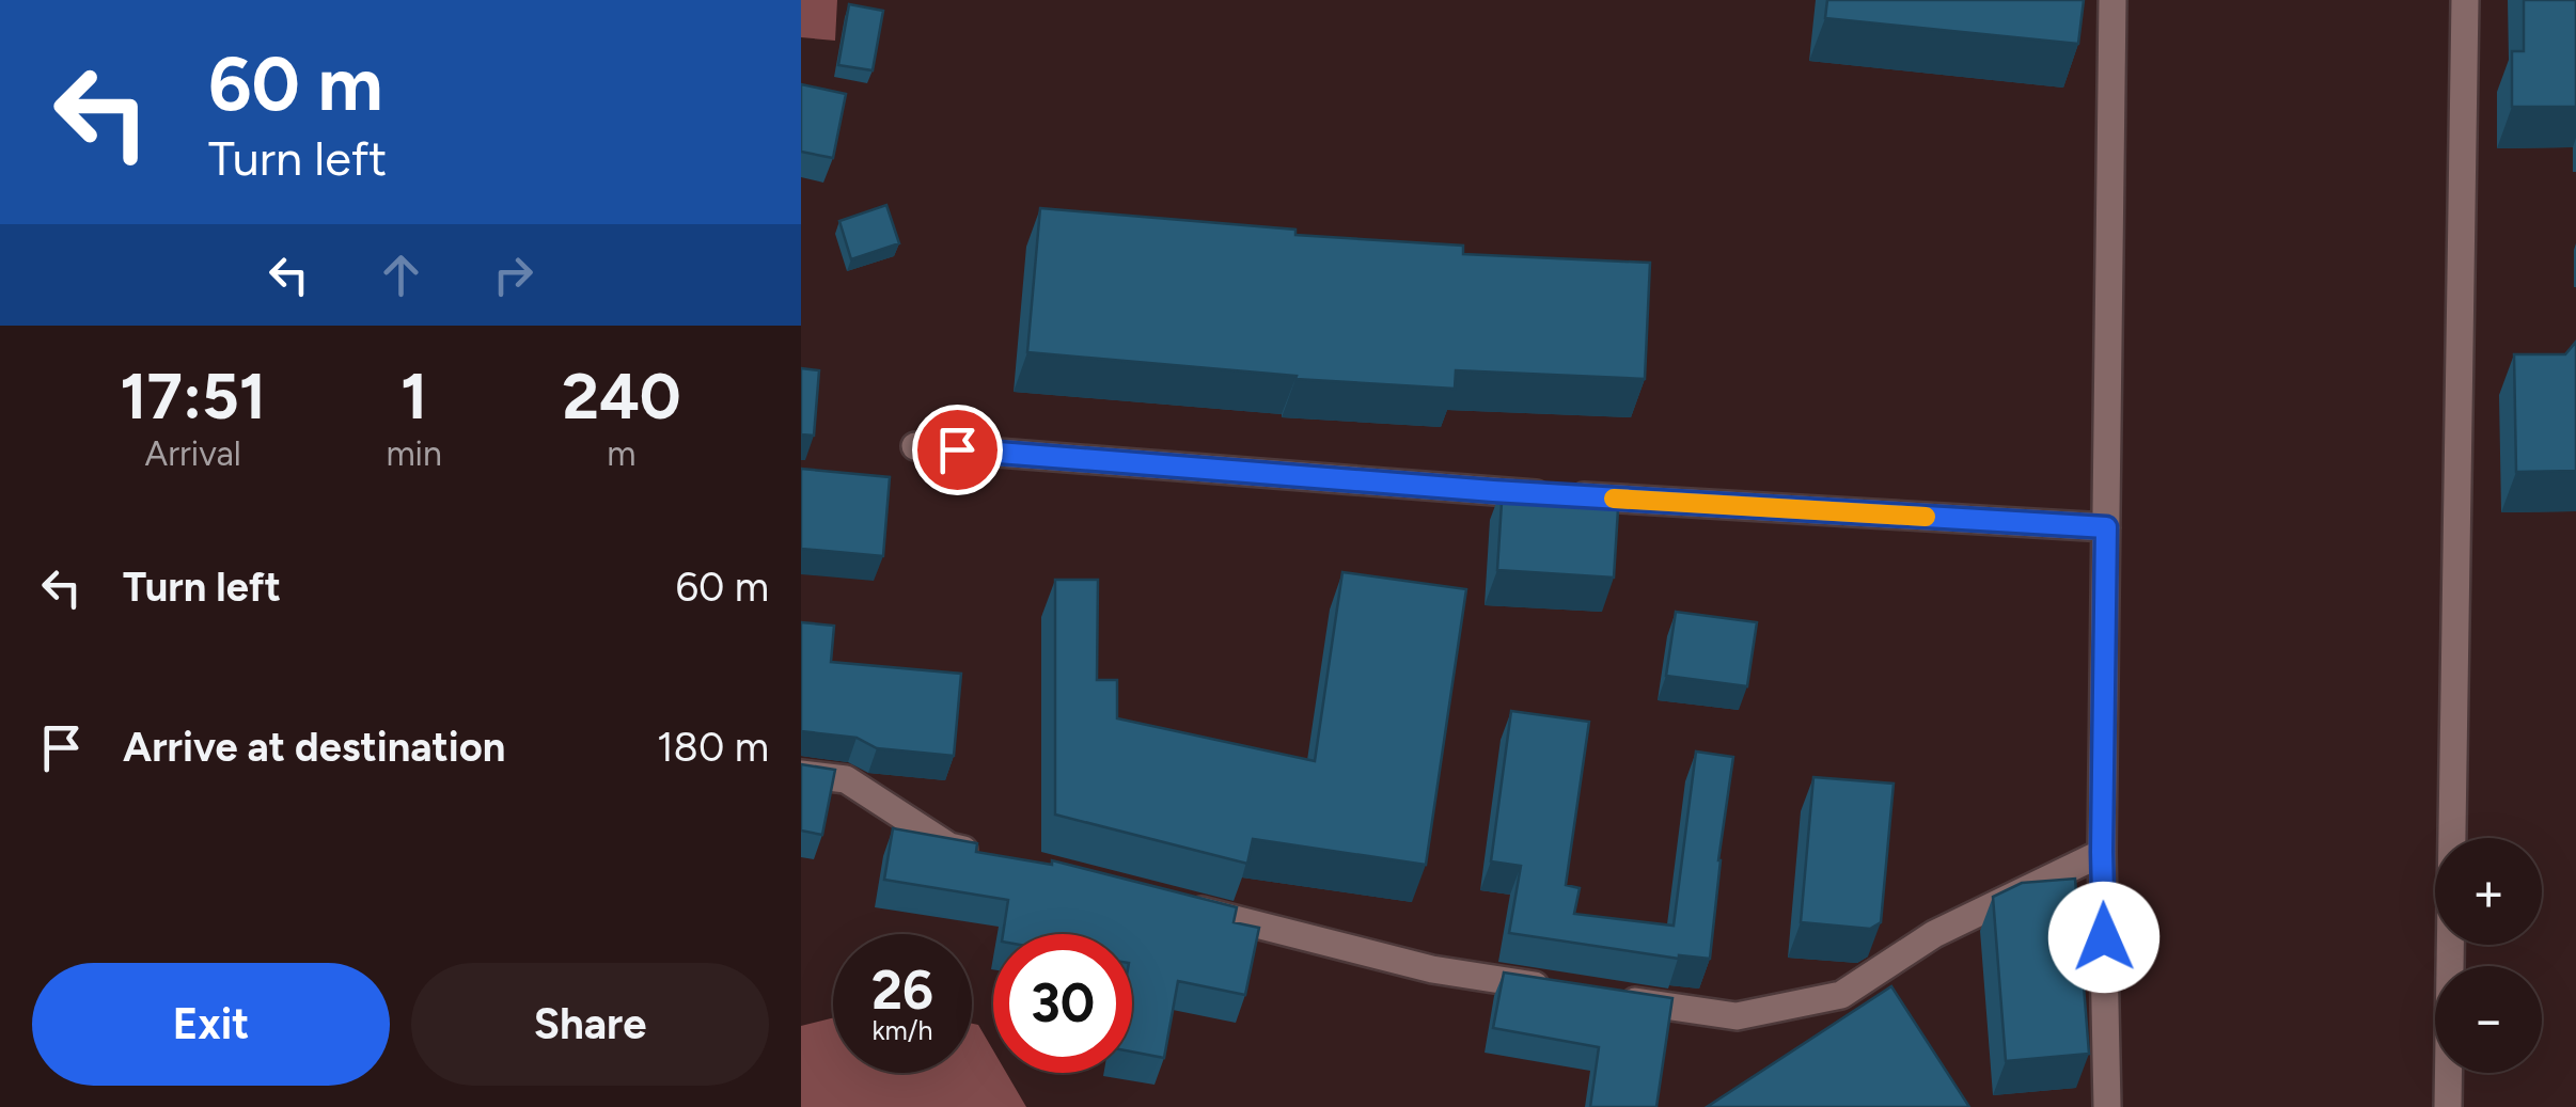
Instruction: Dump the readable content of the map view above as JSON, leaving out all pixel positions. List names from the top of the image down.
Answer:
{
  "page": {
    "turn": ["60 m", "Turn left"],
    "eta": [
      "17:51",
      "Arrival",
      "1",
      "min",
      "240",
      "m"
    ],
    "list": [
      {
        "name": "Turn left",
        "value": "60 m"
      },
      {
        "name": "Arrive at destination",
        "value": "180 m"
      }
    ],
    "map_buttons": ["+", "−"],
    "speed": "26 km/h",
    "limit": "30",
    "buttons": ["Exit", "Share"]
  }
}
